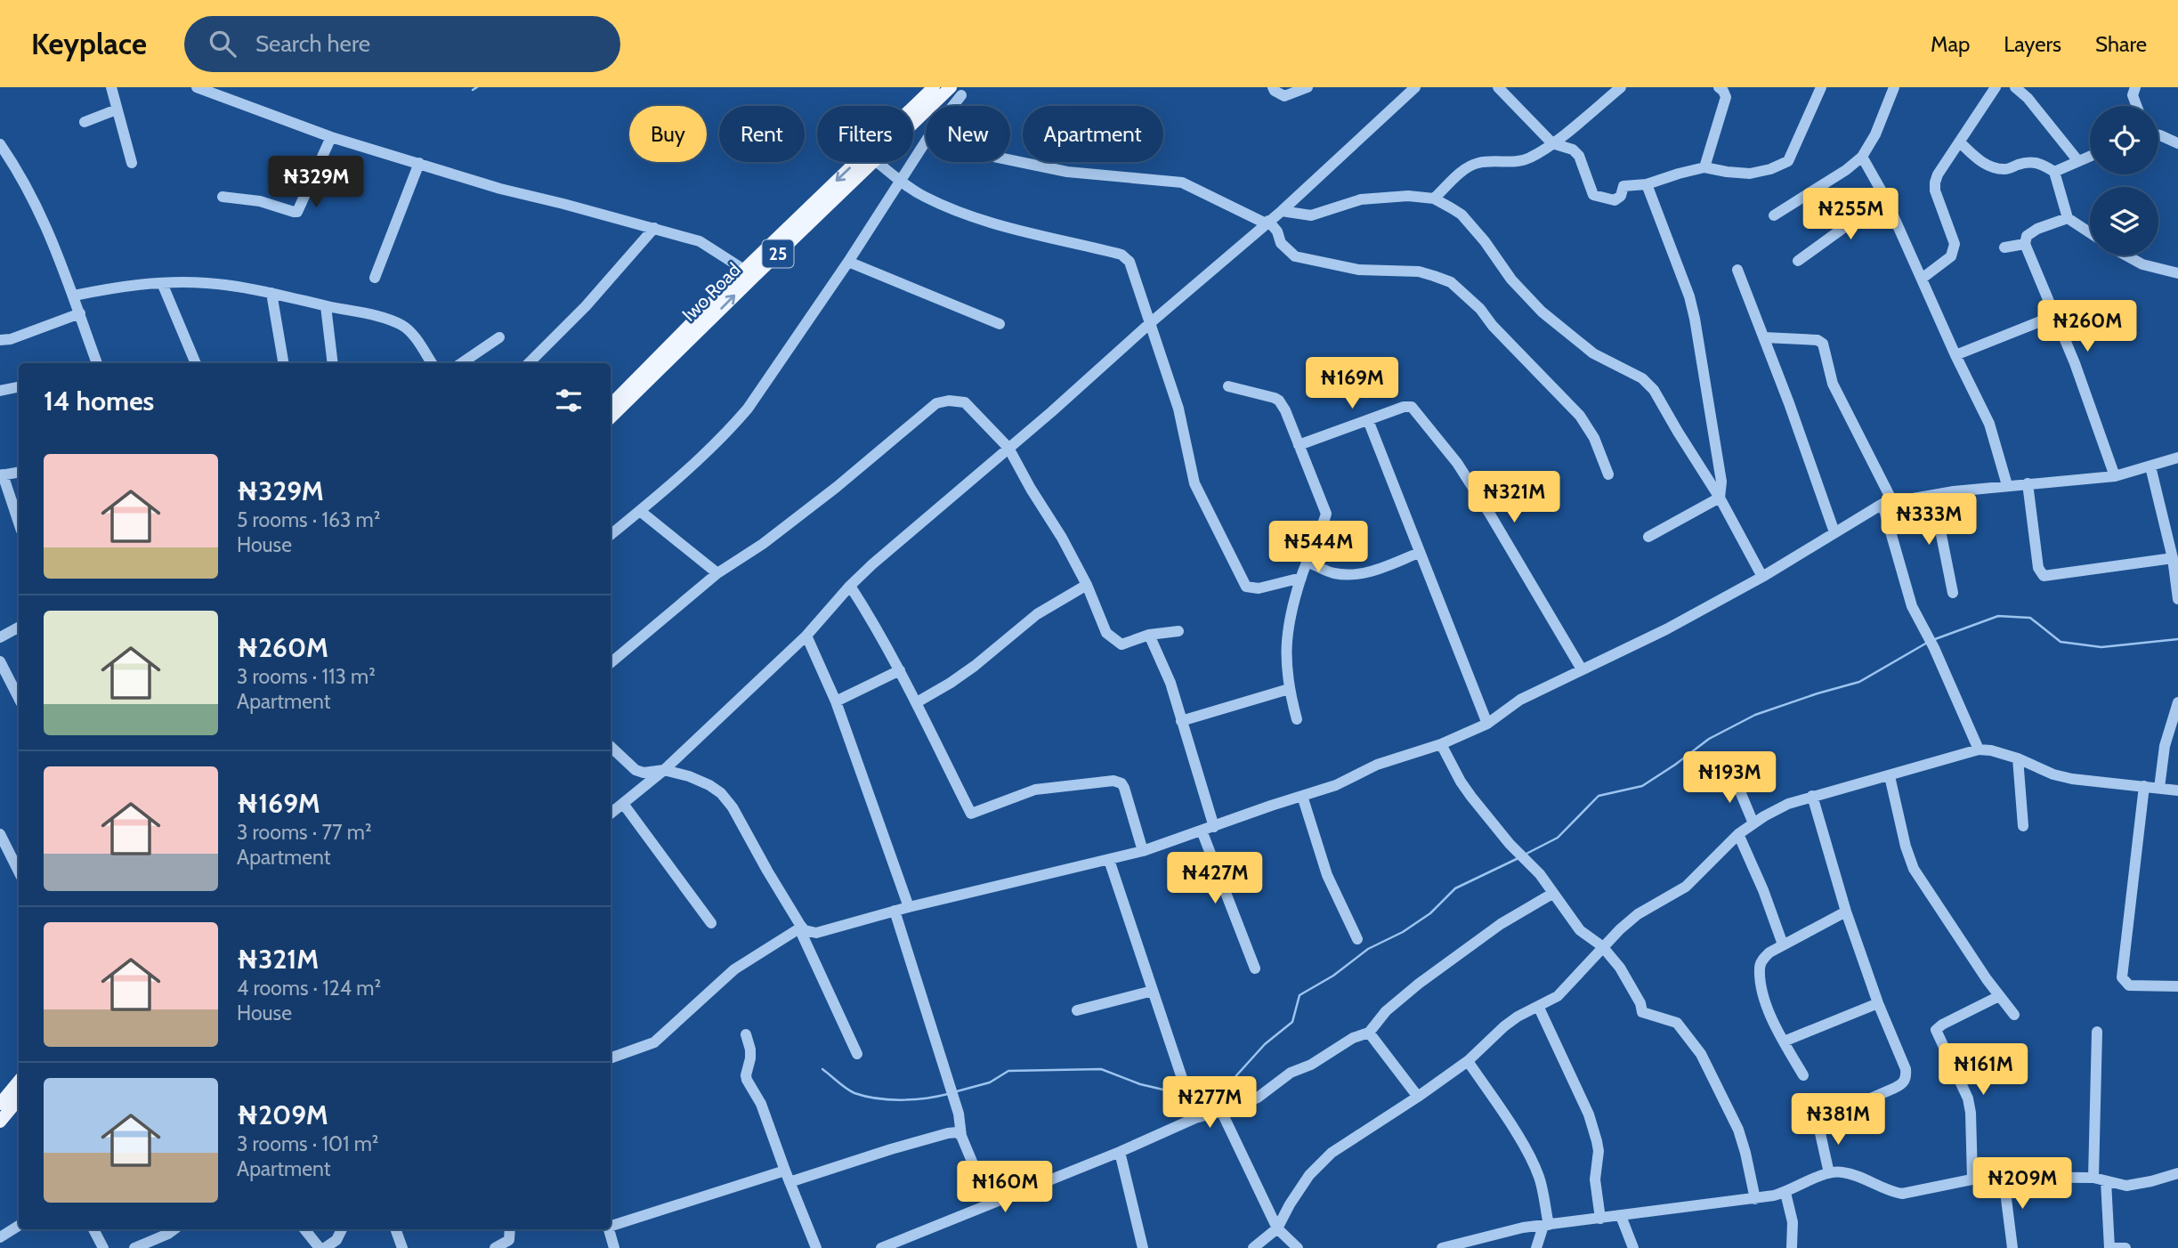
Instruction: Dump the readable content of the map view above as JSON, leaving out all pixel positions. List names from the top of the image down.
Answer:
{
  "streets": {
    "main road": ["25", "Iwo Road"]
  },
  "page": {
    "header": "Keyplace",
    "search": "Search here",
    "nav": ["Map", "Layers", "Share"],
    "chip": [
      "Buy",
      "Rent",
      "Filters",
      "New",
      "Apartment"
    ],
    "price": [
      "₦329M",
      "₦255M",
      "₦260M",
      "₦169M",
      "₦321M",
      "₦333M",
      "₦544M",
      "₦193M",
      "₦427M",
      "₦161M",
      "₦277M",
      "₦381M",
      "₦209M",
      "₦160M"
    ],
    "heading": "14 homes",
    "list": [
      {
        "name": "₦329M",
        "note": "5 rooms · 163 m² · House"
      },
      {
        "name": "₦260M",
        "note": "3 rooms · 113 m² · Apartment"
      },
      {
        "name": "₦169M",
        "note": "3 rooms · 77 m² · Apartment"
      },
      {
        "name": "₦321M",
        "note": "4 rooms · 124 m² · House"
      },
      {
        "name": "₦209M",
        "note": "3 rooms · 101 m² · Apartment"
      }
    ]
  }
}
